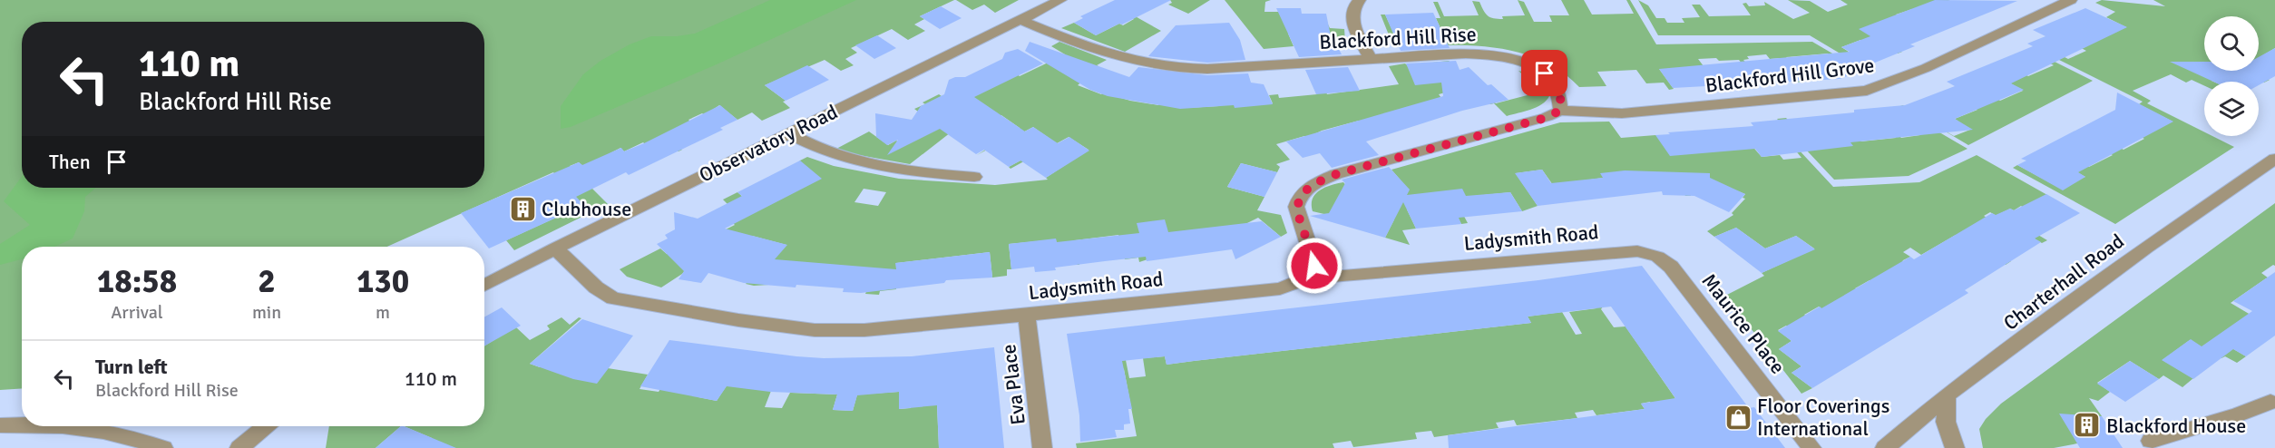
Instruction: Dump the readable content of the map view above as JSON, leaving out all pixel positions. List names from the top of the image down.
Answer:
{
  "streets": {
    "street": [
      "Blackford Hill Rise",
      "Blackford Hill Grove",
      "Observatory Road",
      "Ladysmith Road",
      "Charterhall Road",
      "Maurice Place",
      "Eva Place"
    ]
  },
  "crossings": [
    ["Blackford Hill Rise", "Blackford Hill Grove"],
    ["Blackford Hill Rise", "Observatory Road"],
    ["Observatory Road", "Ladysmith Road"],
    ["Ladysmith Road", "Maurice Place"],
    ["Ladysmith Road", "Eva Place"]
  ],
  "places": {
    "building": ["Clubhouse", "Blackford House"],
    "shop": ["Floor Coverings International"]
  },
  "page": {
    "turn": ["110 m", "Blackford Hill Rise"],
    "then": "Then",
    "eta": [
      "18:58",
      "Arrival",
      "2",
      "min",
      "130",
      "m"
    ],
    "list": [
      {
        "name": "Turn left",
        "note": "Blackford Hill Rise",
        "value": "110 m"
      }
    ]
  }
}
